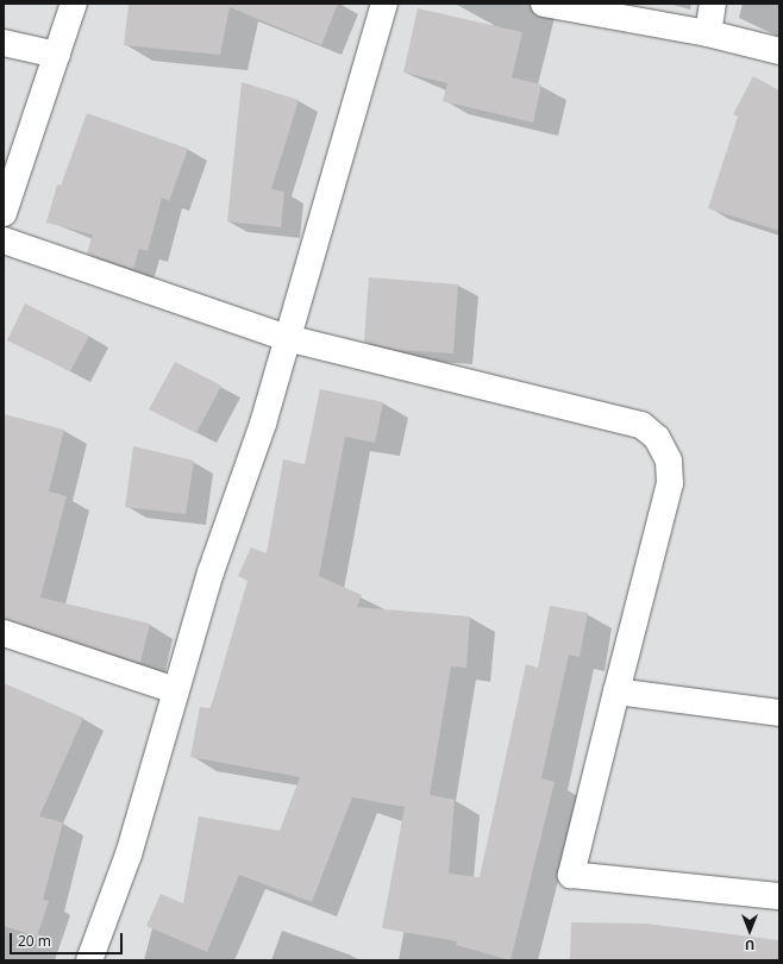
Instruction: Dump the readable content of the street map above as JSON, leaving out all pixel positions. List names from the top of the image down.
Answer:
{
  "scale_bar": "20 m",
  "north": "bottom"
}
